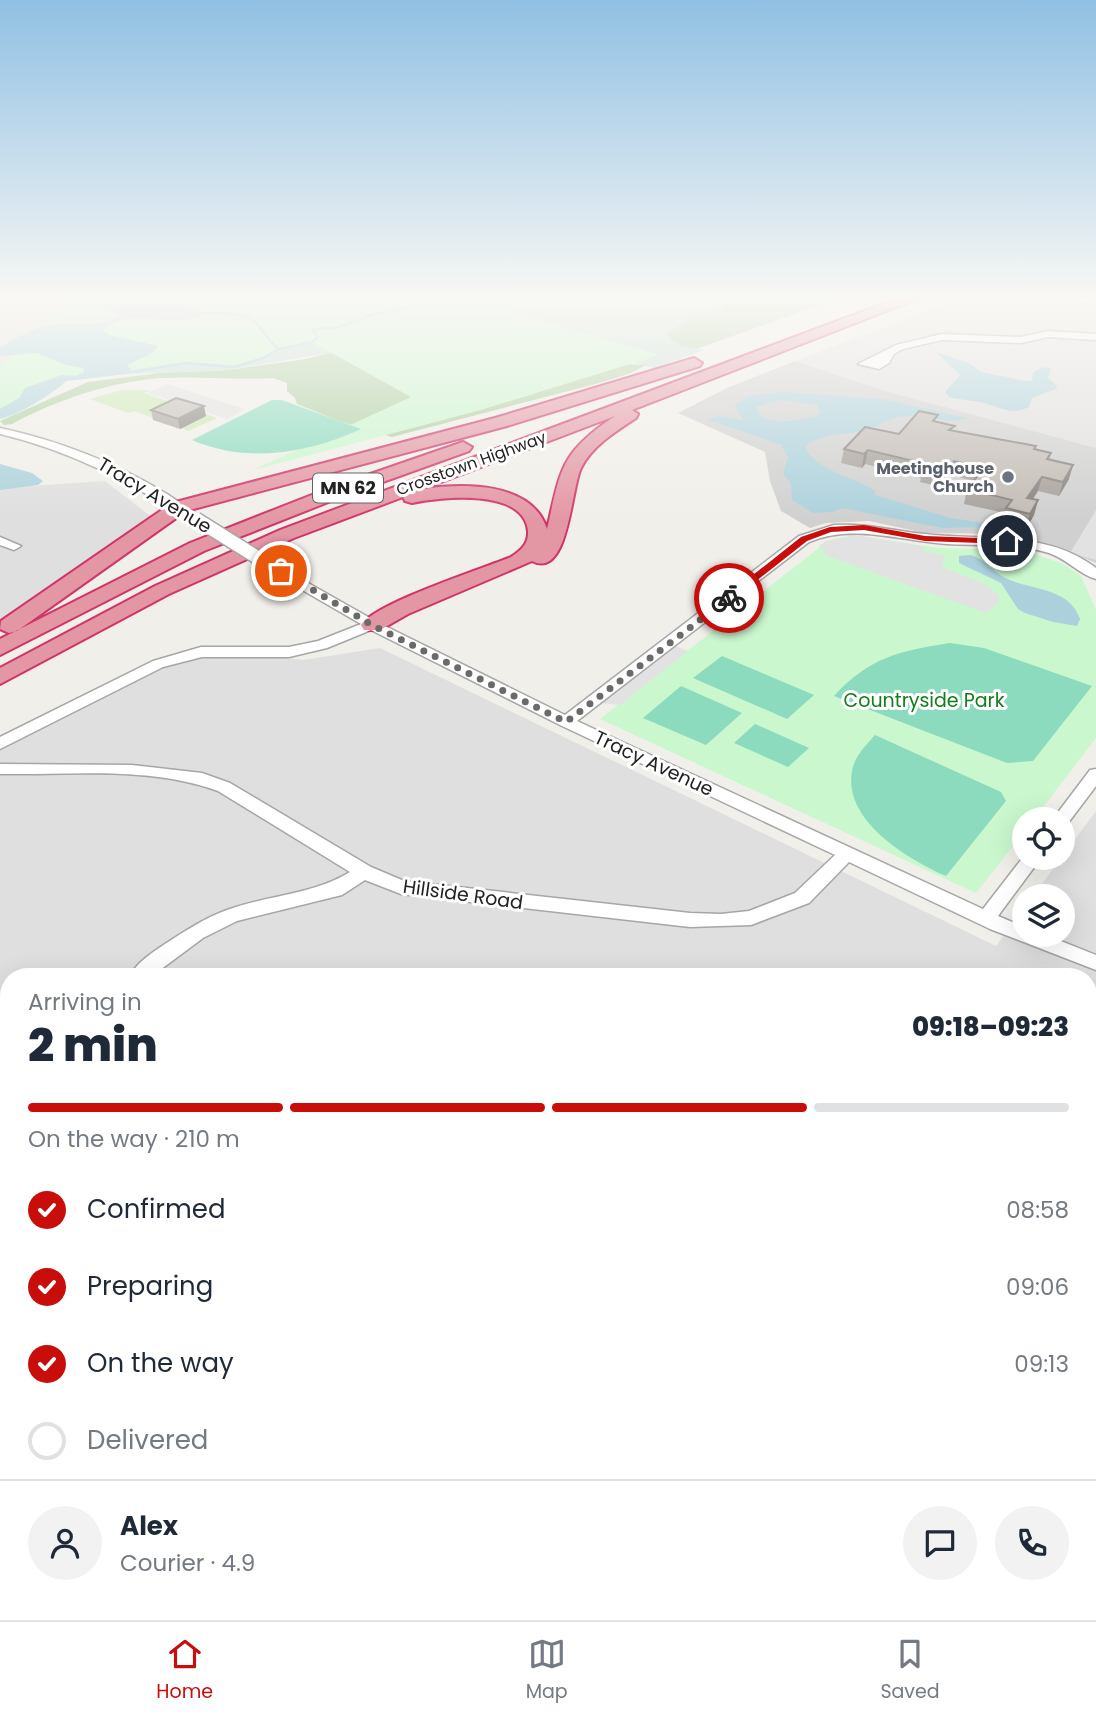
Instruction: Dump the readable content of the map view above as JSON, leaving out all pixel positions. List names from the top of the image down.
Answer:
{
  "streets": {
    "highway": ["Crosstown Highway", "MN 62"],
    "street": ["Tracy Avenue", "Hillside Road"]
  },
  "crossings": [
    ["Tracy Avenue", "Hillside Road"]
  ],
  "parks": ["Countryside Park"],
  "places": ["Meetinghouse Church"],
  "page": {
    "heading": ["2 min", "Arriving in", "09:18–09:23"],
    "panel": ["Alex", "Courier · 4.9"],
    "bar": "On the way · 210 m",
    "list": [
      ["Confirmed", "08:58"],
      ["Preparing", "09:06"],
      ["On the way", "09:13"],
      "Delivered"
    ],
    "tabs": ["Home", "Map", "Saved"]
  }
}
